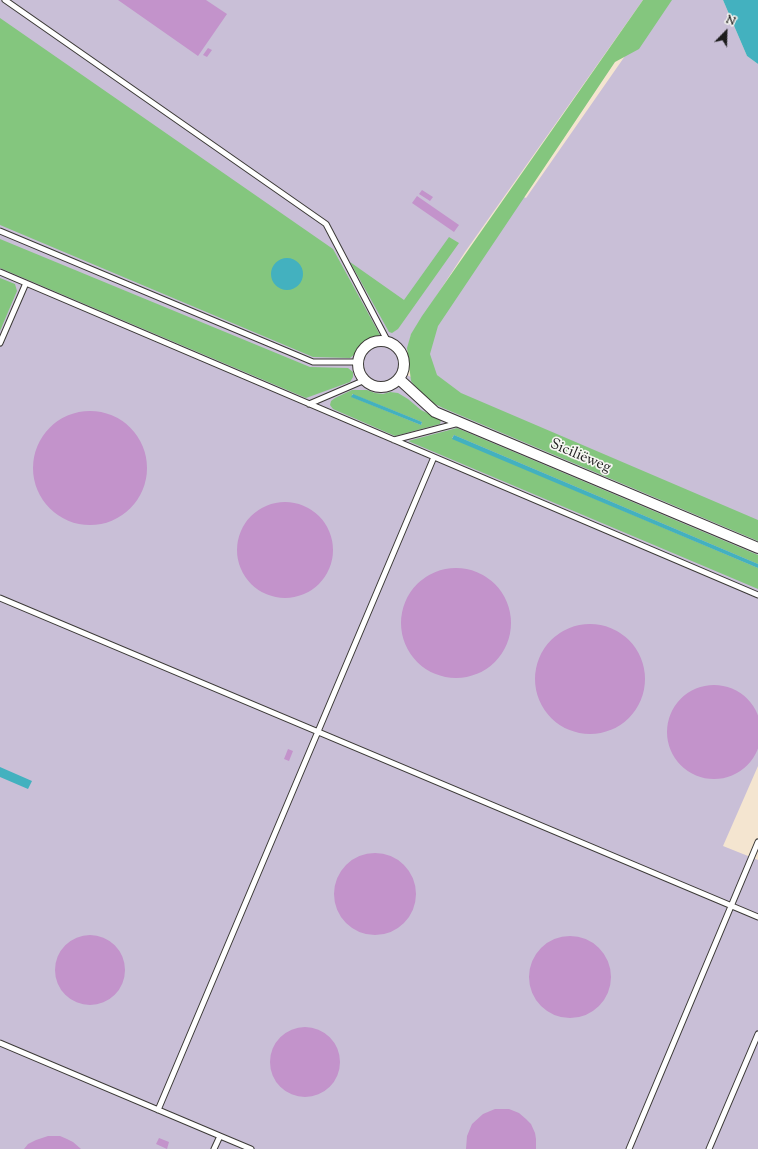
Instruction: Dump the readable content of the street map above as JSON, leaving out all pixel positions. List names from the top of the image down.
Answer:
{
  "streets": {
    "street": ["Siciliëweg"]
  },
  "north": "top right"
}
